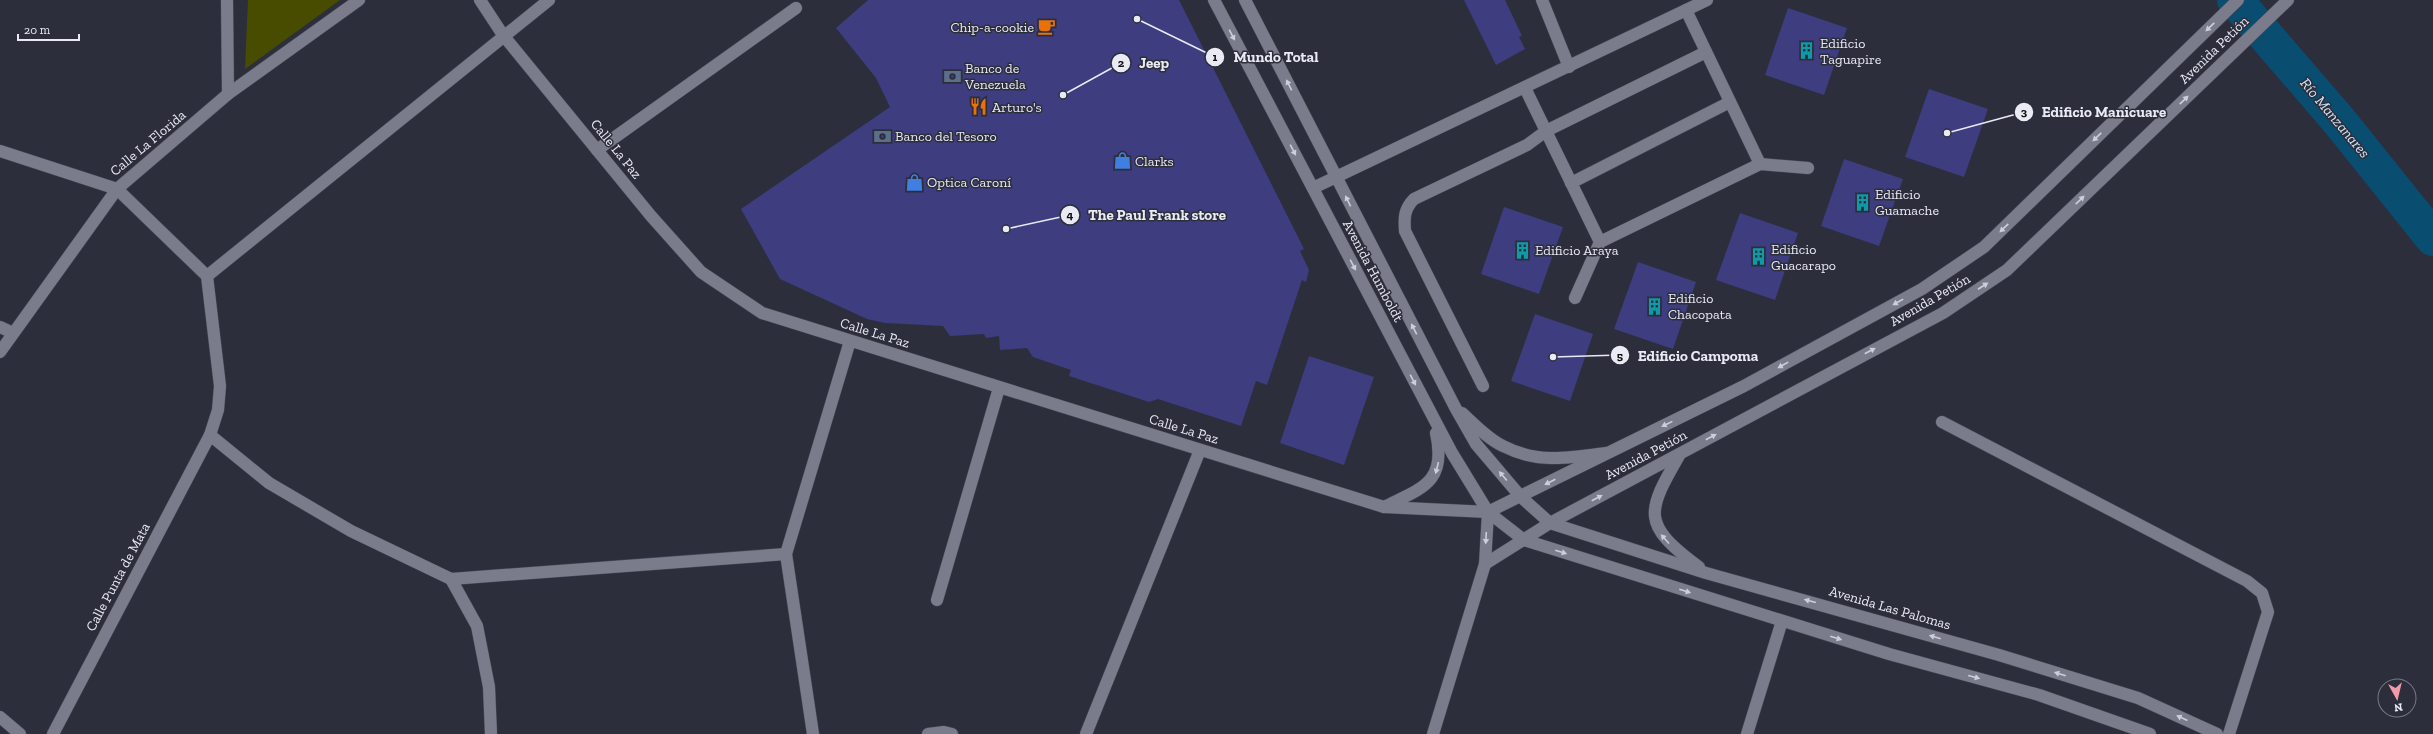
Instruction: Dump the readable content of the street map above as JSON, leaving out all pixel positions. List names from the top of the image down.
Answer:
{
  "streets": {
    "street": [
      "Avenida Petión",
      "Calle La Florida",
      "Calle La Paz",
      "Avenida Humboldt",
      "Calle Punta de Mata",
      "Avenida Las Palomas"
    ]
  },
  "crossings": [
    ["Avenida Petión", "Calle La Paz"],
    ["Avenida Petión", "Avenida Humboldt"],
    ["Avenida Petión", "Avenida Las Palomas"],
    ["Calle La Paz", "Avenida Humboldt"],
    ["Avenida Humboldt", "Avenida Las Palomas"]
  ],
  "water": ["Río Manzanares"],
  "places": {
    "other": [
      "Mundo Total",
      "Jeep",
      "Edificio Manicuare",
      "The Paul Frank store",
      "Edificio Campoma"
    ],
    "cafe": ["Chip-a-cookie"],
    "building": [
      "Edificio Taguapire",
      "Edificio Guamache",
      "Edificio Araya",
      "Edificio Guacarapo",
      "Edificio Chacopata"
    ],
    "bank": ["Banco de Venezuela", "Banco del Tesoro"],
    "restaurant": ["Arturo's"],
    "shop": ["Clarks", "Optica Caroní"]
  },
  "scale_bar": "20 m",
  "north": "bottom"
}
